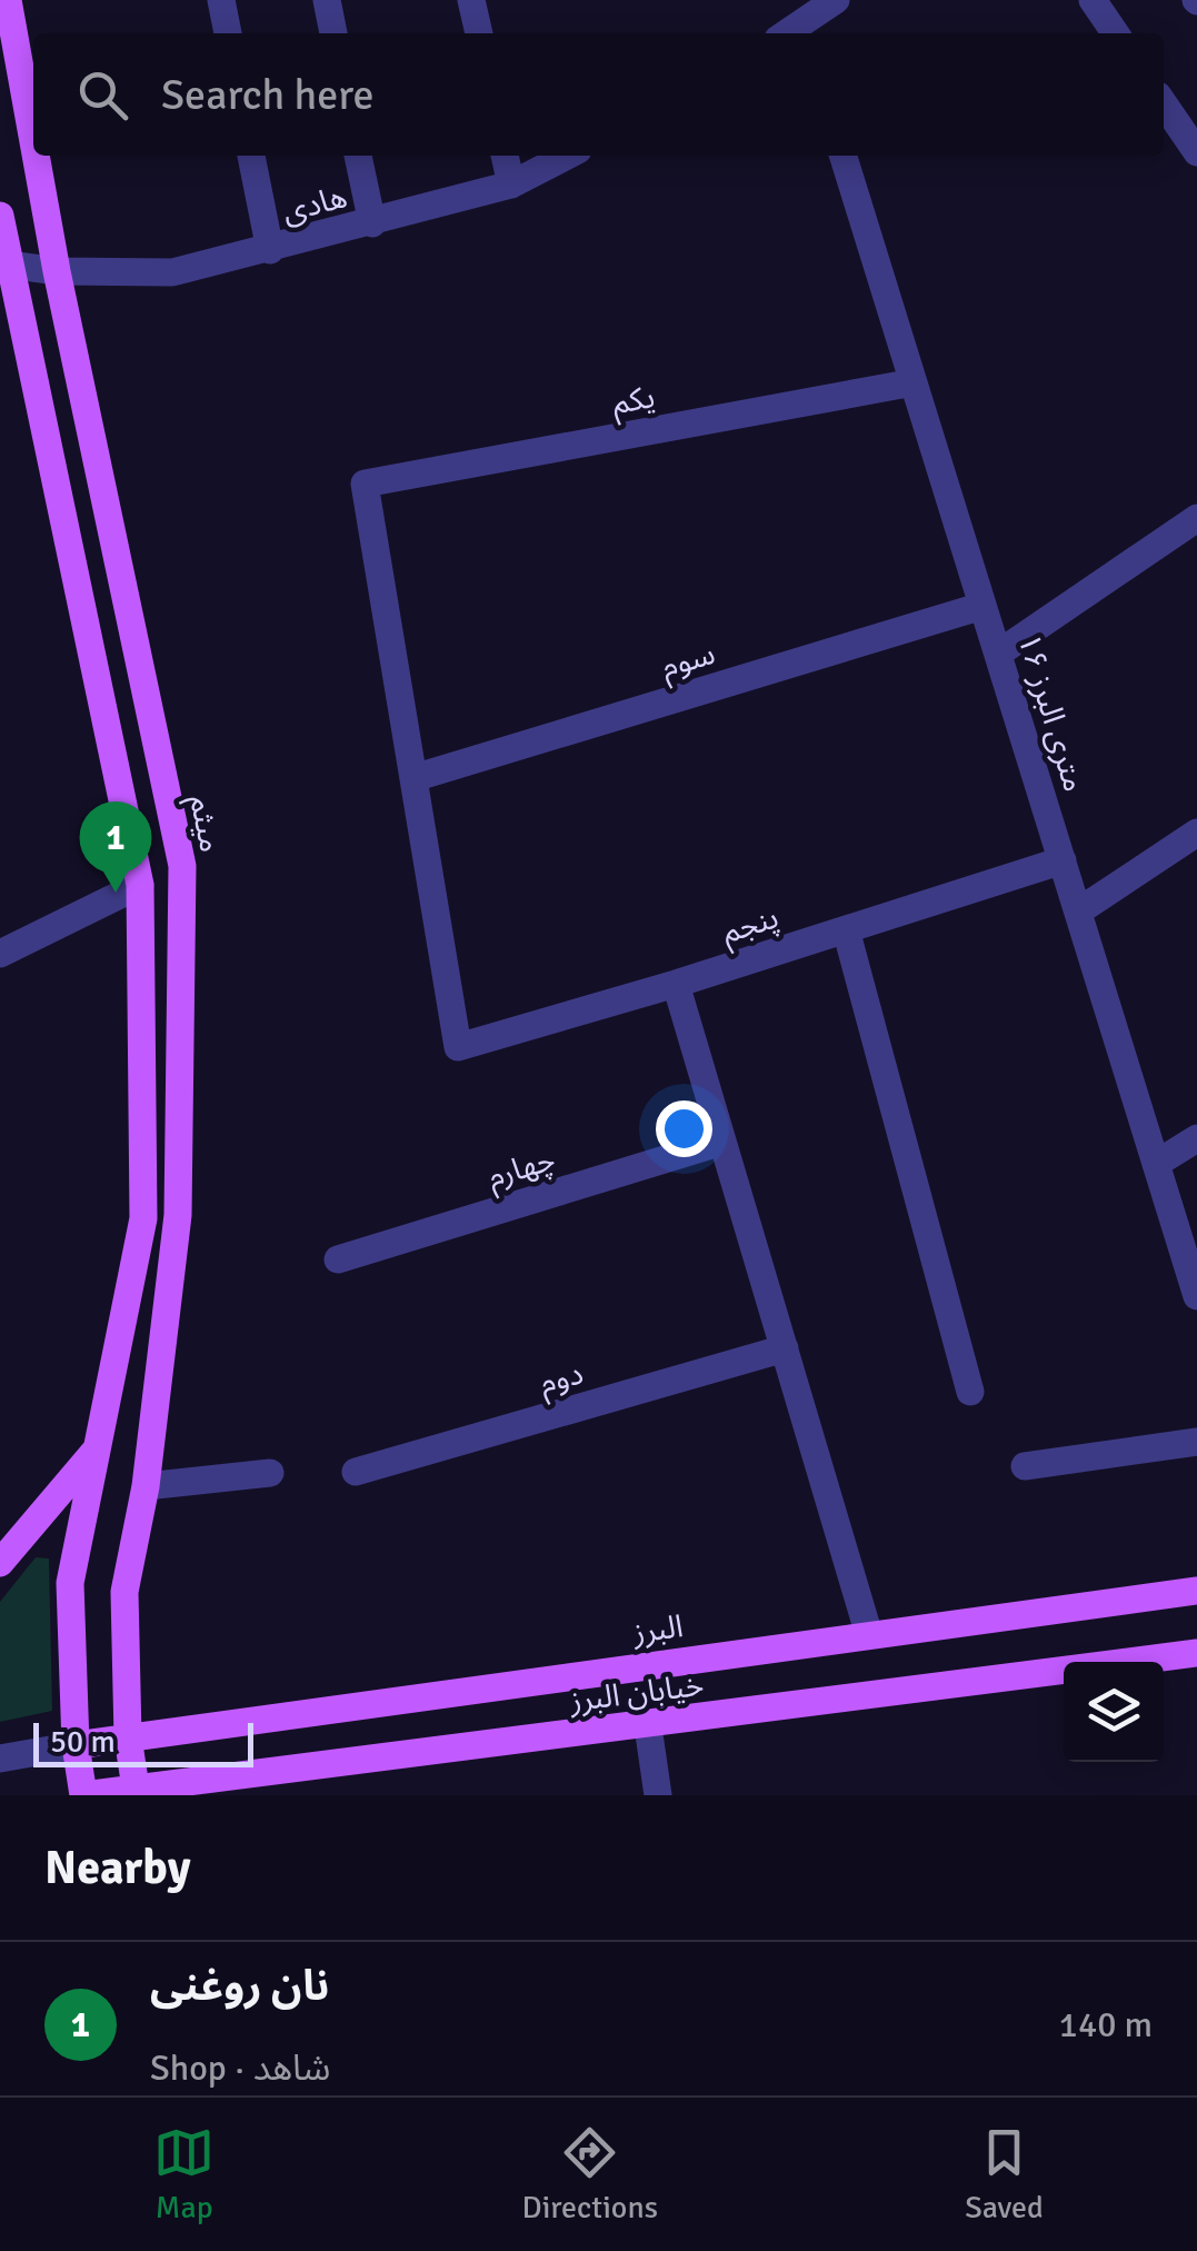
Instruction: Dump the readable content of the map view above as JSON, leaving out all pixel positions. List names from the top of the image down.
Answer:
{
  "streets": {
    "main road": ["میثم", "البرز", "خیابان البرز"],
    "street": [
      "هادی",
      "یکم",
      "سوم",
      "۱۶ متری البرز",
      "پنجم",
      "چهارم",
      "دوم"
    ]
  },
  "crossings": [
    ["هادی", "میثم"],
    ["یکم", "سوم"],
    ["یکم", "۱۶ متری البرز"],
    ["یکم", "پنجم"],
    ["سوم", "۱۶ متری البرز"],
    ["سوم", "پنجم"],
    ["۱۶ متری البرز", "پنجم"],
    ["میثم", "البرز"],
    ["میثم", "خیابان البرز"]
  ],
  "scale_bar": "50 m",
  "page": {
    "search": "Search here",
    "pins": "1",
    "scale": "50 m",
    "heading": "Nearby",
    "list": [
      {
        "mark": "1",
        "name": "نان روغنی",
        "note": "Shop · شاهد",
        "value": "140 m"
      }
    ],
    "nav": ["Map", "Directions", "Saved"]
  }
}
